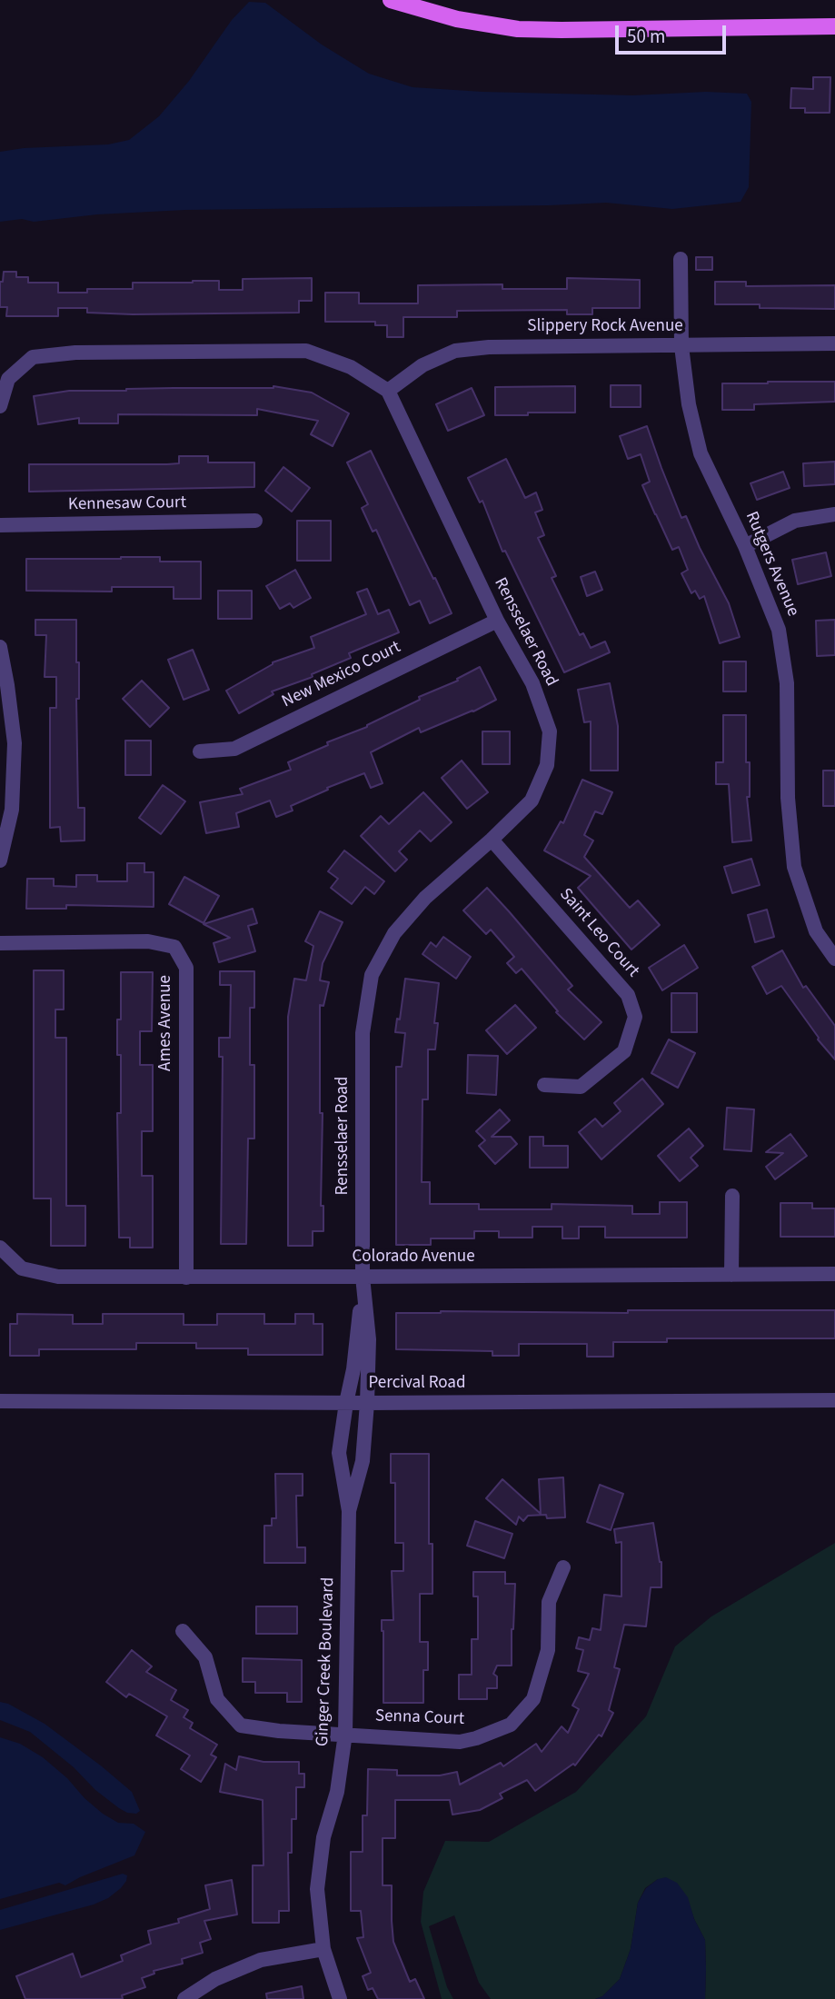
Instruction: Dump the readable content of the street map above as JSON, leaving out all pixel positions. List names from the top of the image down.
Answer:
{
  "streets": {
    "street": [
      "Slippery Rock Avenue",
      "Kennesaw Court",
      "Rutgers Avenue",
      "Rensselaer Road",
      "New Mexico Court",
      "Saint Leo Court",
      "Ames Avenue",
      "Colorado Avenue",
      "Percival Road",
      "Ginger Creek Boulevard",
      "Senna Court"
    ]
  },
  "crossings": [
    ["Slippery Rock Avenue", "Rutgers Avenue"],
    ["Slippery Rock Avenue", "Rensselaer Road"],
    ["Rensselaer Road", "New Mexico Court"],
    ["Rensselaer Road", "Saint Leo Court"],
    ["Rensselaer Road", "Colorado Avenue"],
    ["Rensselaer Road", "Percival Road"],
    ["Rensselaer Road", "Ginger Creek Boulevard"],
    ["Ames Avenue", "Colorado Avenue"],
    ["Percival Road", "Ginger Creek Boulevard"],
    ["Ginger Creek Boulevard", "Senna Court"]
  ],
  "scale_bar": "50 m"
}
